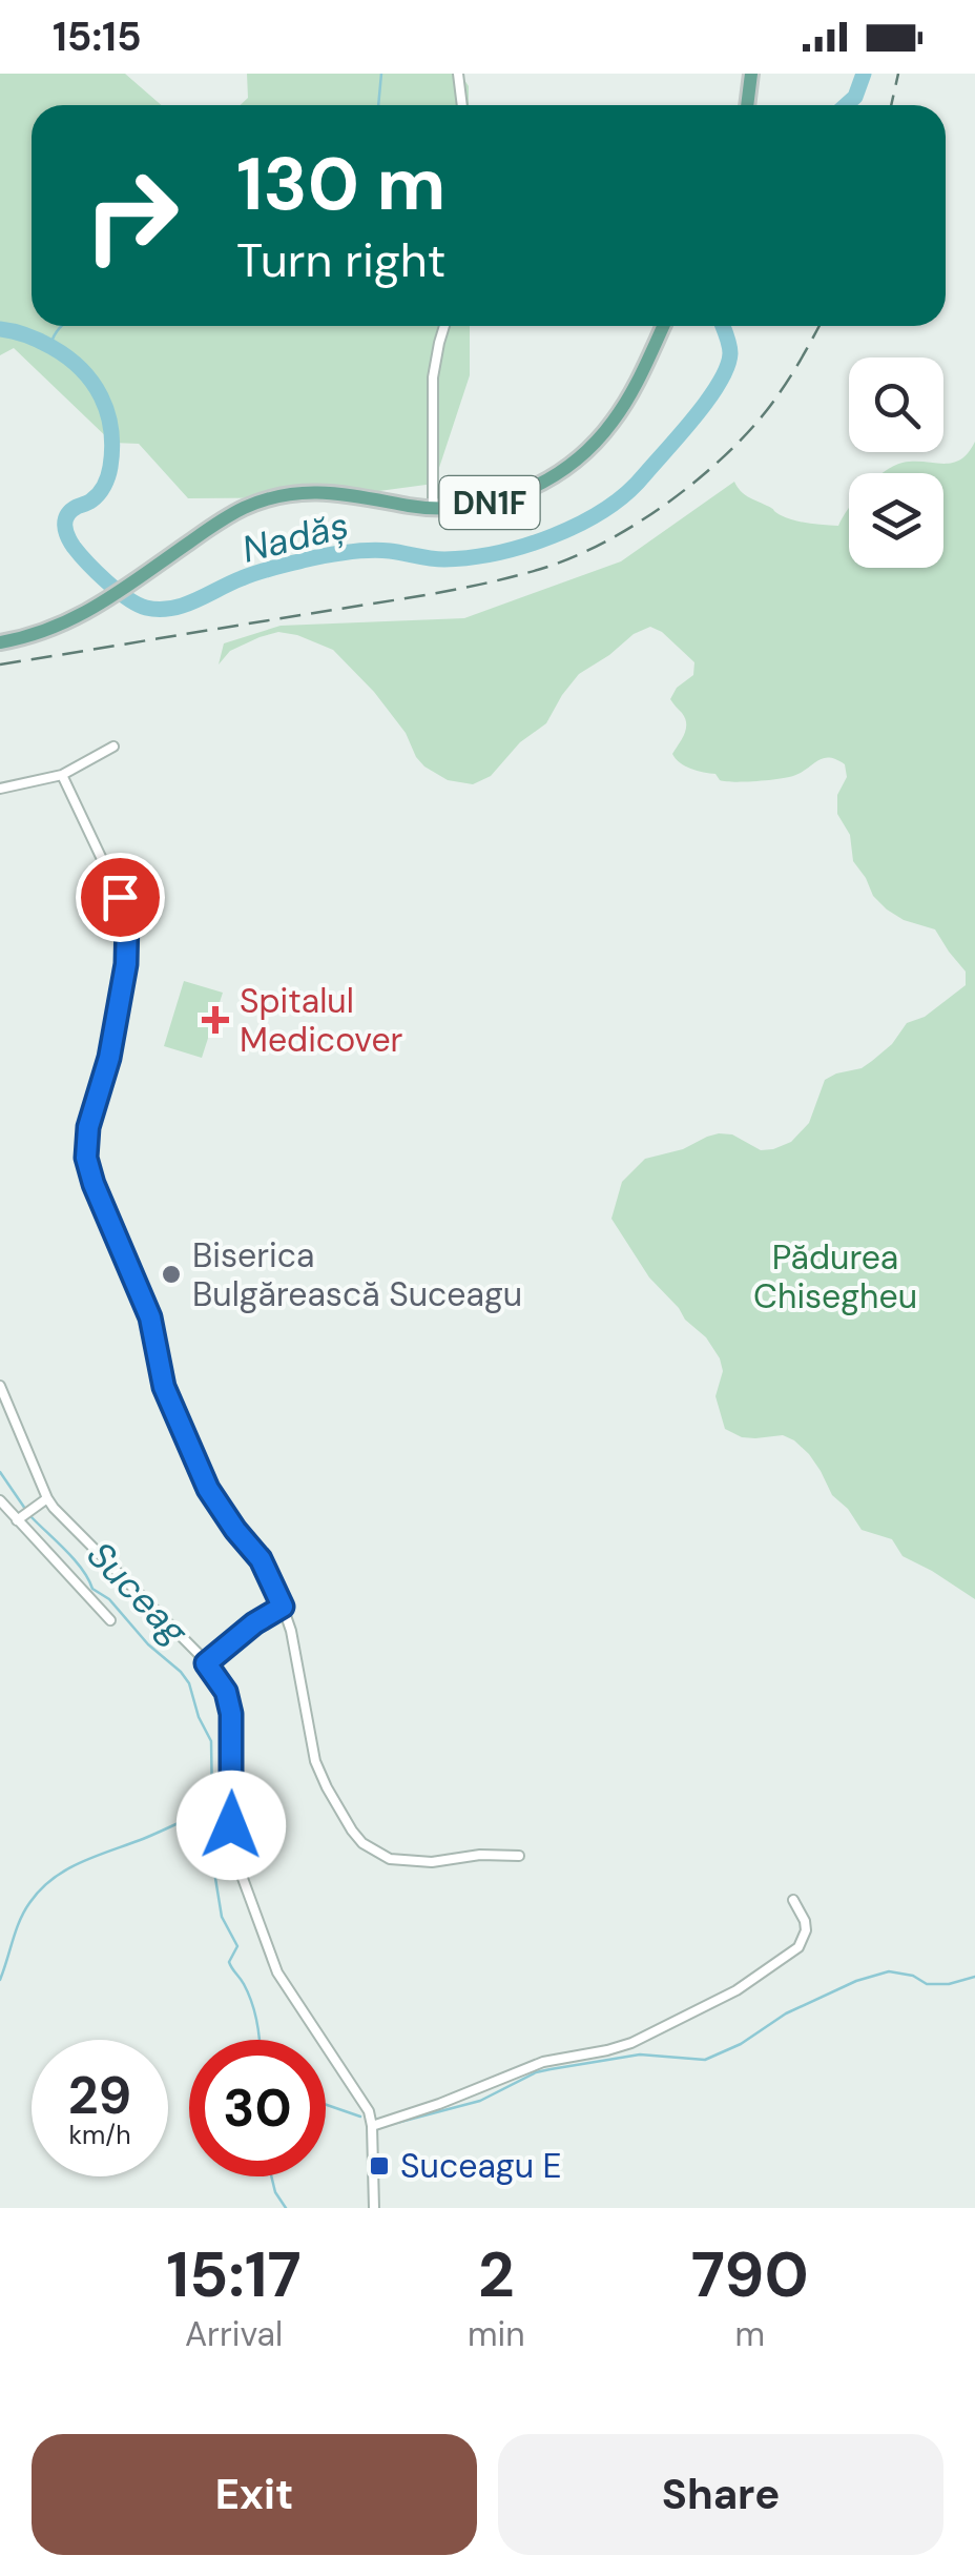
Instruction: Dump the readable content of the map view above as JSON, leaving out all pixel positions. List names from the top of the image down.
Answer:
{
  "streets": {
    "main road": ["DN1F"]
  },
  "water": ["Nadăș", "Suceag"],
  "parks": ["Pădurea Chisegheu"],
  "places": {
    "health": ["Spitalul Medicover"],
    "other": ["Biserica Bulgărească Suceagu"],
    "transit": ["Suceagu E"]
  },
  "page": {
    "status": "15:15",
    "turn": ["130 m", "Turn right"],
    "speed": "29 km/h",
    "limit": "30",
    "eta": [
      "15:17",
      "Arrival",
      "2",
      "min",
      "790",
      "m"
    ],
    "buttons": ["Exit", "Share"]
  }
}
